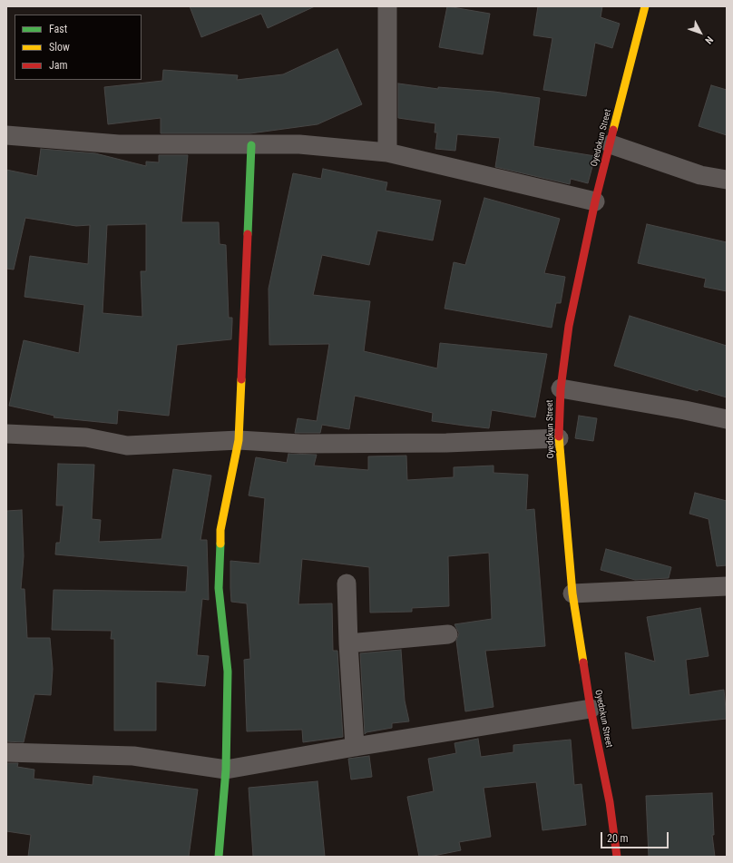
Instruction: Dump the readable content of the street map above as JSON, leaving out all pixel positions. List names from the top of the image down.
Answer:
{
  "streets": {
    "street": ["Oyedokun Street"]
  },
  "legend": ["Fast", "Slow", "Jam"],
  "scale_bar": "20 m",
  "north": "bottom right"
}
